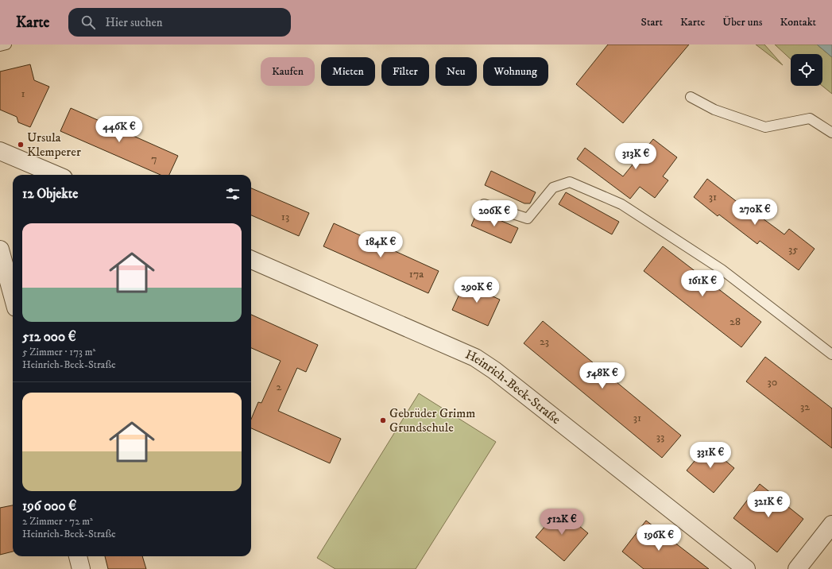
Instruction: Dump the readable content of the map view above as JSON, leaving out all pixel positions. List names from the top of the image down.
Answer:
{
  "streets": {
    "street": ["Heinrich-Beck-Straße"]
  },
  "places": ["Ursula Klemperer", "Gebrüder Grimm Grundschule"],
  "house_numbers": [
    "1",
    "7",
    "31",
    "13",
    "35",
    "17a",
    "28",
    "23",
    "30",
    "2",
    "32",
    "31",
    "33"
  ],
  "page": {
    "header": "Karte",
    "search": "Hier suchen",
    "nav": [
      "Start",
      "Karte",
      "Über uns",
      "Kontakt"
    ],
    "chip": [
      "Kaufen",
      "Mieten",
      "Filter",
      "Neu",
      "Wohnung"
    ],
    "price": [
      "446K €",
      "313K €",
      "270K €",
      "206K €",
      "184K €",
      "161K €",
      "290K €",
      "548K €",
      "331K €",
      "321K €",
      "512K €",
      "196K €"
    ],
    "heading": "12 Objekte",
    "list": [
      {
        "name": "512 000 €",
        "note": "5 Zimmer · 173 m² · Heinrich-Beck-Straße"
      },
      {
        "name": "196 000 €",
        "note": "2 Zimmer · 72 m² · Heinrich-Beck-Straße"
      }
    ]
  }
}
